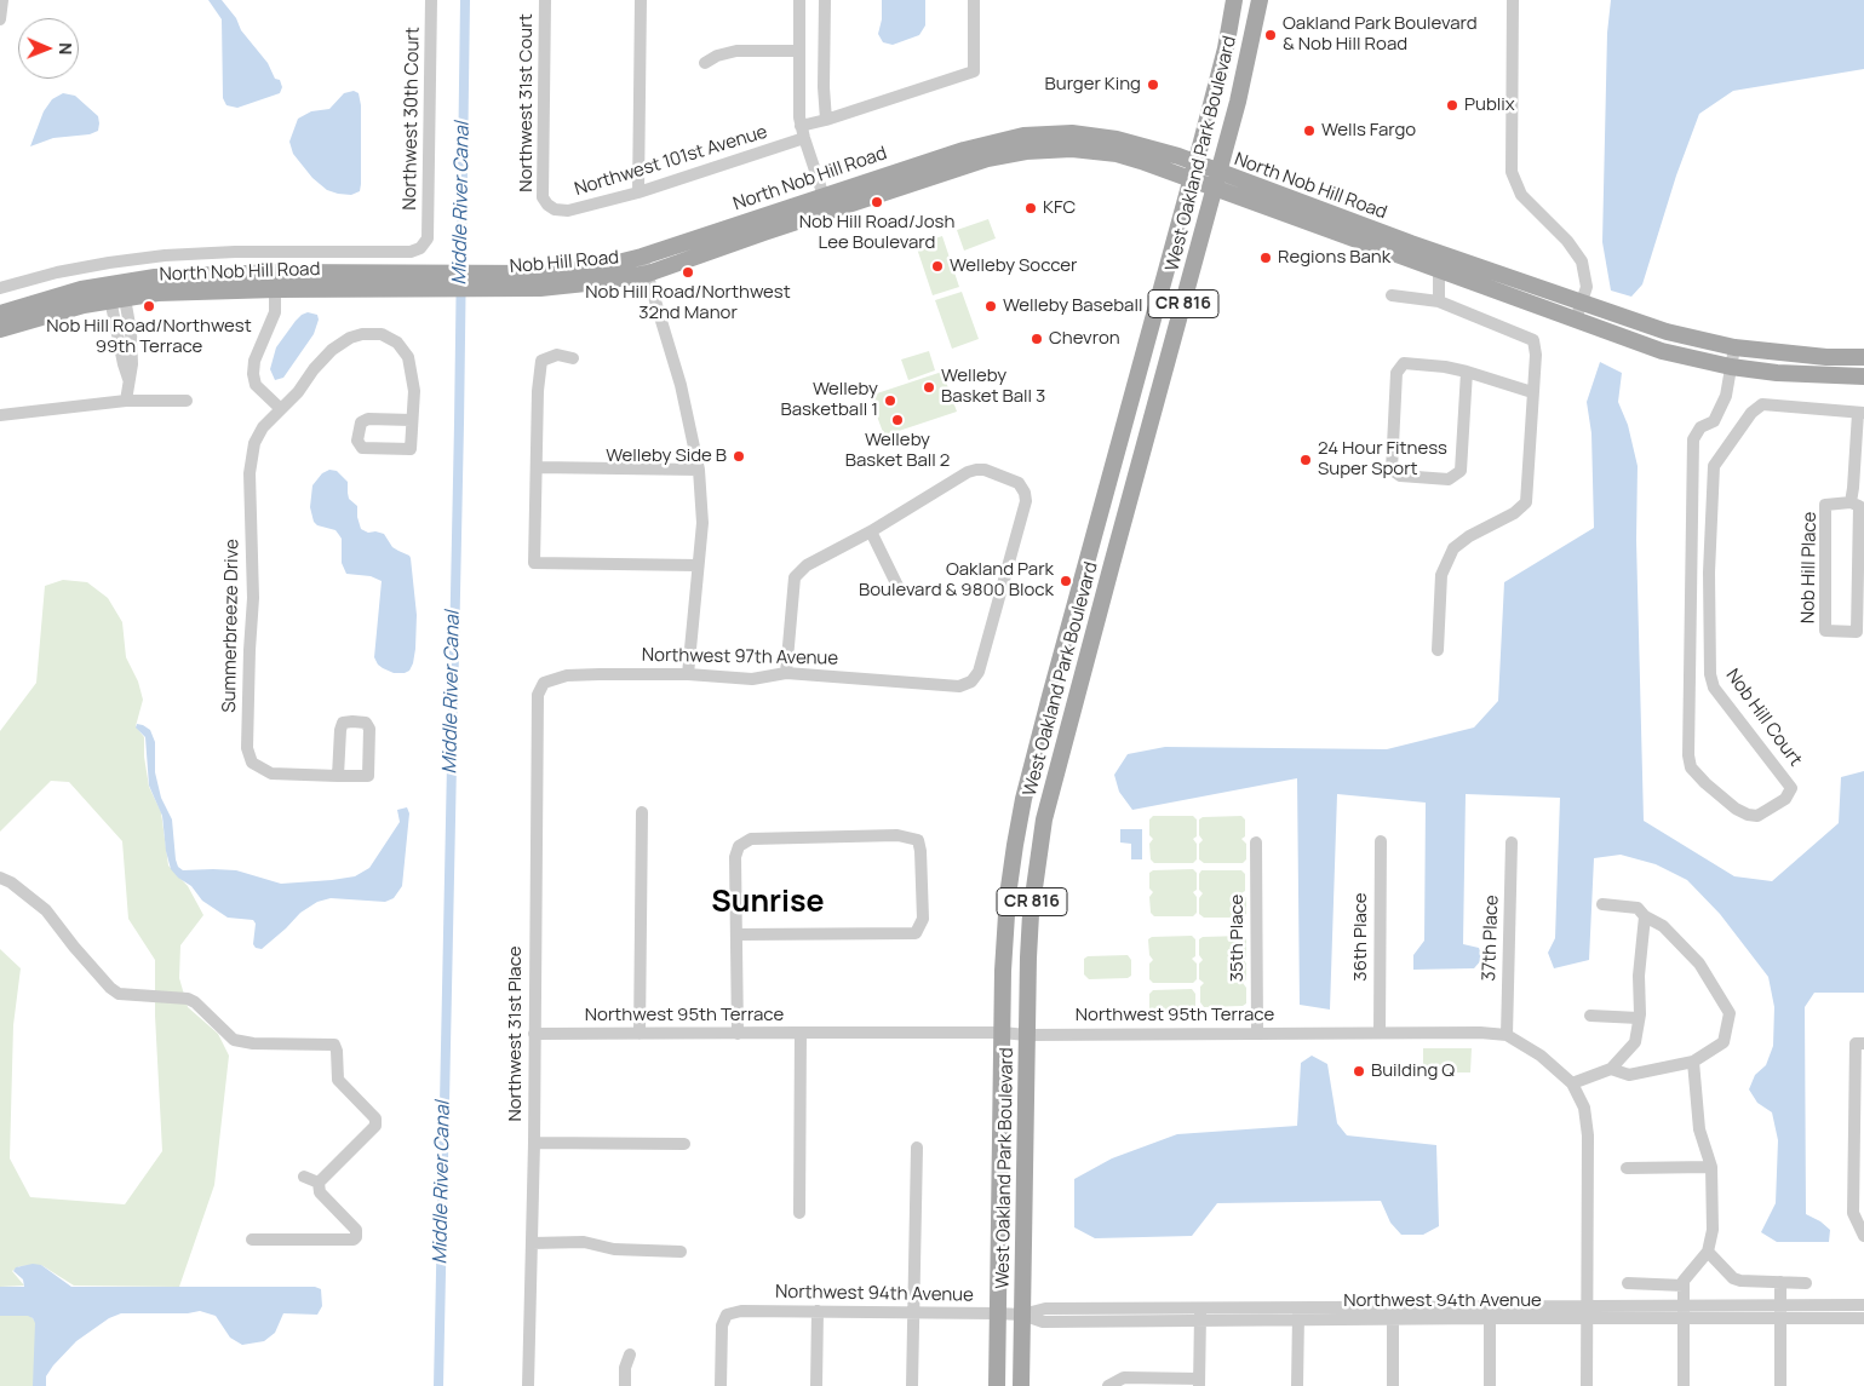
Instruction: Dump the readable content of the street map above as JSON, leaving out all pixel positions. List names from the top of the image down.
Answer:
{
  "streets": {
    "main road": [
      "West Oakland Park Boulevard",
      "North Nob Hill Road",
      "Nob Hill Road",
      "CR 816"
    ],
    "street": [
      "Northwest 31st Court",
      "Northwest 30th Court",
      "Northwest 101st Avenue",
      "Nob Hill Place",
      "Summerbreeze Drive",
      "Northwest 97th Avenue",
      "Nob Hill Court",
      "36th Place",
      "35th Place",
      "37th Place",
      "Northwest 95th Terrace",
      "Northwest 31st Place",
      "Northwest 94th Avenue"
    ]
  },
  "crossings": [
    ["Northwest 31st Court", "Northwest 101st Avenue"],
    ["West Oakland Park Boulevard", "North Nob Hill Road"],
    ["West Oakland Park Boulevard", "Northwest 95th Terrace"],
    ["West Oakland Park Boulevard", "Northwest 94th Avenue"],
    ["North Nob Hill Road", "Nob Hill Road"],
    ["North Nob Hill Road", "Nob Hill Court"],
    ["Nob Hill Place", "Nob Hill Court"],
    ["Northwest 97th Avenue", "Northwest 31st Place"],
    ["36th Place", "Northwest 95th Terrace"],
    ["35th Place", "Northwest 95th Terrace"],
    ["37th Place", "Northwest 95th Terrace"],
    ["Northwest 95th Terrace", "Northwest 31st Place"],
    ["Northwest 95th Terrace", "Northwest 94th Avenue"]
  ],
  "districts": ["Sunrise"],
  "water": ["Middle River Canal"],
  "places": [
    "Oakland Park Boulevard & Nob Hill Road",
    "Burger King",
    "Publix",
    "Wells Fargo",
    "Nob Hill Road/Josh Lee Boulevard",
    "KFC",
    "Regions Bank",
    "Welleby Soccer",
    "Nob Hill Road/Northwest 32nd Manor",
    "Nob Hill Road/Northwest 99th Terrace",
    "Welleby Baseball",
    "Chevron",
    "Welleby Basket Ball 3",
    "Welleby Basketball 1",
    "Welleby Basket Ball 2",
    "Welleby Side B",
    "24 Hour Fitness Super Sport",
    "Oakland Park Boulevard & 9800 Block",
    "Building Q"
  ],
  "north": "right"
}
